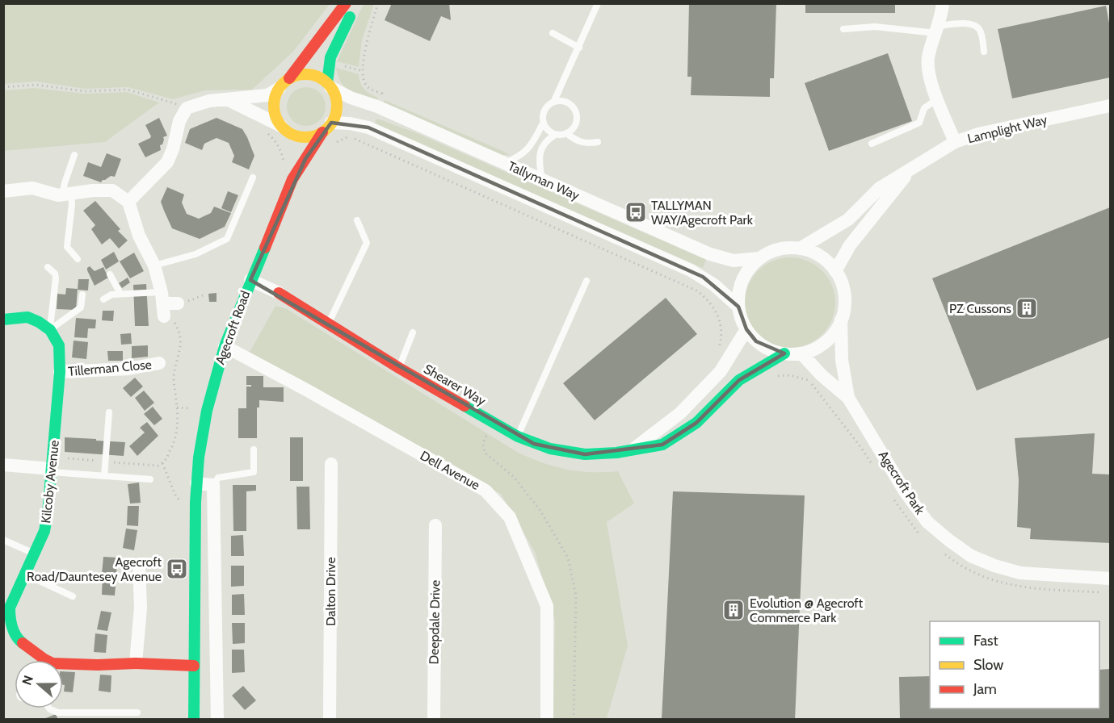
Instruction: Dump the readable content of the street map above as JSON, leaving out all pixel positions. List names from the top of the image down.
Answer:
{
  "streets": {
    "street": [
      "Lamplight Way",
      "Tallyman Way",
      "Agecroft Road",
      "Tillerman Close",
      "Shearer Way",
      "Dell Avenue",
      "Kilcoby Avenue",
      "Agecroft Park",
      "Dalton Drive",
      "Deepdale Drive"
    ]
  },
  "crossings": [
    ["Lamplight Way", "Tallyman Way"],
    ["Lamplight Way", "Shearer Way"],
    ["Tallyman Way", "Agecroft Road"],
    ["Tallyman Way", "Shearer Way"],
    ["Agecroft Road", "Dell Avenue"],
    ["Agecroft Road", "Kilcoby Avenue"],
    ["Tillerman Close", "Kilcoby Avenue"]
  ],
  "places": {
    "bus stop": ["TALLYMAN WAY/Agecroft Park", "Agecroft Road/Dauntesey Avenue"],
    "building": ["PZ Cussons", "Evolution @ Agecroft Commerce Park"]
  },
  "legend": ["Fast", "Slow", "Jam"],
  "north": "left"
}
